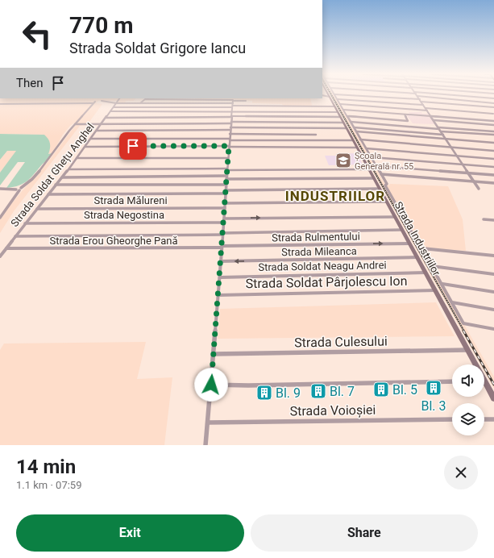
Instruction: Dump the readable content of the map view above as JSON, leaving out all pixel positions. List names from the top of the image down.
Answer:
{
  "streets": {
    "main road": ["Strada Industriilor"],
    "street": [
      "Strada Soldat Ghețu Anghel",
      "Strada Mălureni",
      "Strada Negostina",
      "Strada Rulmentului",
      "Strada Erou Gheorghe Pană",
      "Strada Mileanca",
      "Strada Soldat Neagu Andrei",
      "Strada Soldat Pârjolescu Ion",
      "Strada Culesului",
      "Strada Voioșiei"
    ]
  },
  "crossings": [
    ["Strada Soldat Ghețu Anghel", "Strada Mălureni"],
    ["Strada Soldat Ghețu Anghel", "Strada Negostina"],
    ["Strada Soldat Ghețu Anghel", "Strada Erou Gheorghe Pană"],
    ["Strada Rulmentului", "Strada Industriilor"],
    ["Strada Rulmentului", "Strada Erou Gheorghe Pană"],
    ["Strada Industriilor", "Strada Mileanca"],
    ["Strada Industriilor", "Strada Soldat Neagu Andrei"],
    ["Strada Industriilor", "Strada Soldat Pârjolescu Ion"],
    ["Strada Industriilor", "Strada Culesului"]
  ],
  "one_way": ["Strada Mileanca"],
  "districts": ["INDUSTRIILOR"],
  "places": {
    "school or university": ["Școala Generală nr. 55"],
    "building": [
      "Bl. 3",
      "Bl. 5",
      "Bl. 7",
      "Bl. 9"
    ]
  },
  "page": {
    "turn": ["770 m", "Strada Soldat Grigore Iancu"],
    "then": "Then",
    "heading": ["14 min", "1.1 km · 07:59"],
    "buttons": ["Exit", "Share"]
  }
}
